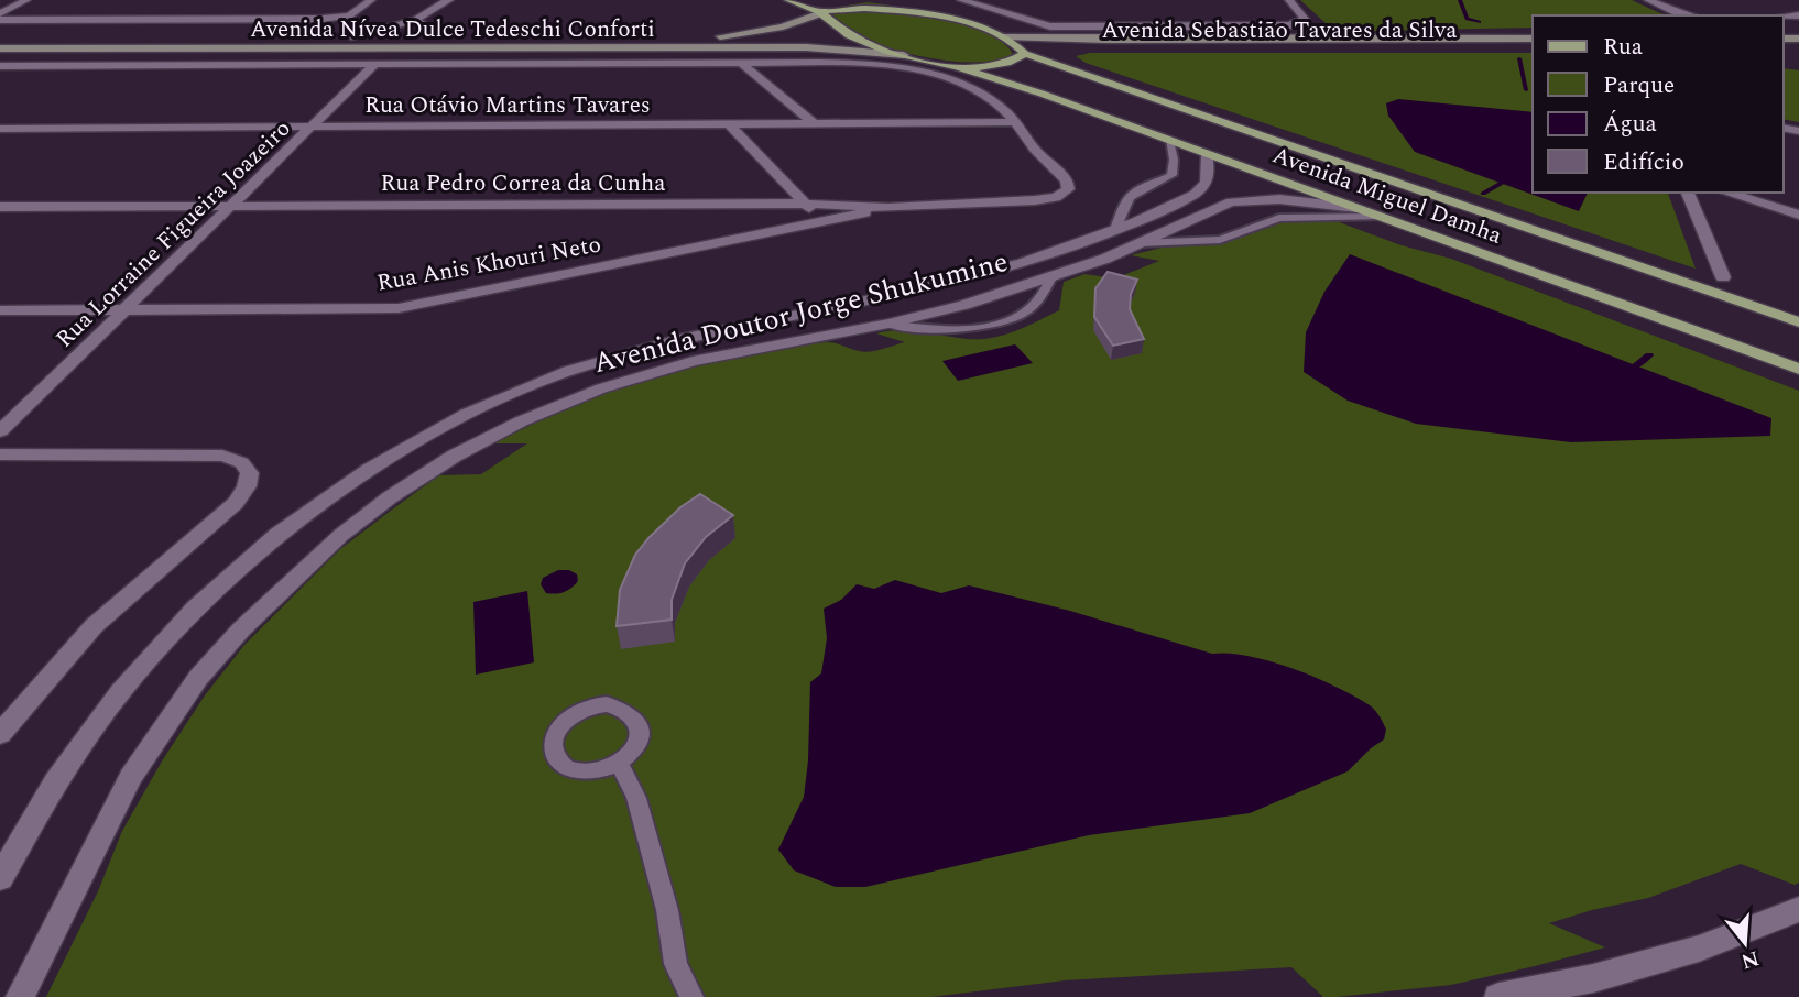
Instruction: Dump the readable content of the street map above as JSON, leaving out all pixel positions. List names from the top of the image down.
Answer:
{
  "streets": {
    "main road": ["Avenida Nívea Dulce Tedeschi Conforti", "Avenida Sebastião Tavares da Silva", "Avenida Miguel Damha"],
    "street": [
      "Rua Otávio Martins Tavares",
      "Rua Pedro Correa da Cunha",
      "Rua Lorraine Figueira Joazeiro",
      "Rua Anis Khouri Neto",
      "Avenida Doutor Jorge Shukumine"
    ]
  },
  "crossings": [
    ["Avenida Nívea Dulce Tedeschi Conforti", "Avenida Miguel Damha"],
    ["Avenida Sebastião Tavares da Silva", "Avenida Miguel Damha"],
    ["Rua Otávio Martins Tavares", "Rua Pedro Correa da Cunha"],
    ["Rua Otávio Martins Tavares", "Rua Lorraine Figueira Joazeiro"],
    ["Rua Pedro Correa da Cunha", "Rua Lorraine Figueira Joazeiro"],
    ["Rua Pedro Correa da Cunha", "Rua Anis Khouri Neto"],
    ["Avenida Miguel Damha", "Avenida Doutor Jorge Shukumine"],
    ["Rua Lorraine Figueira Joazeiro", "Rua Anis Khouri Neto"]
  ],
  "legend": [
    "Rua",
    "Parque",
    "Água",
    "Edifício"
  ],
  "north": "bottom"
}
